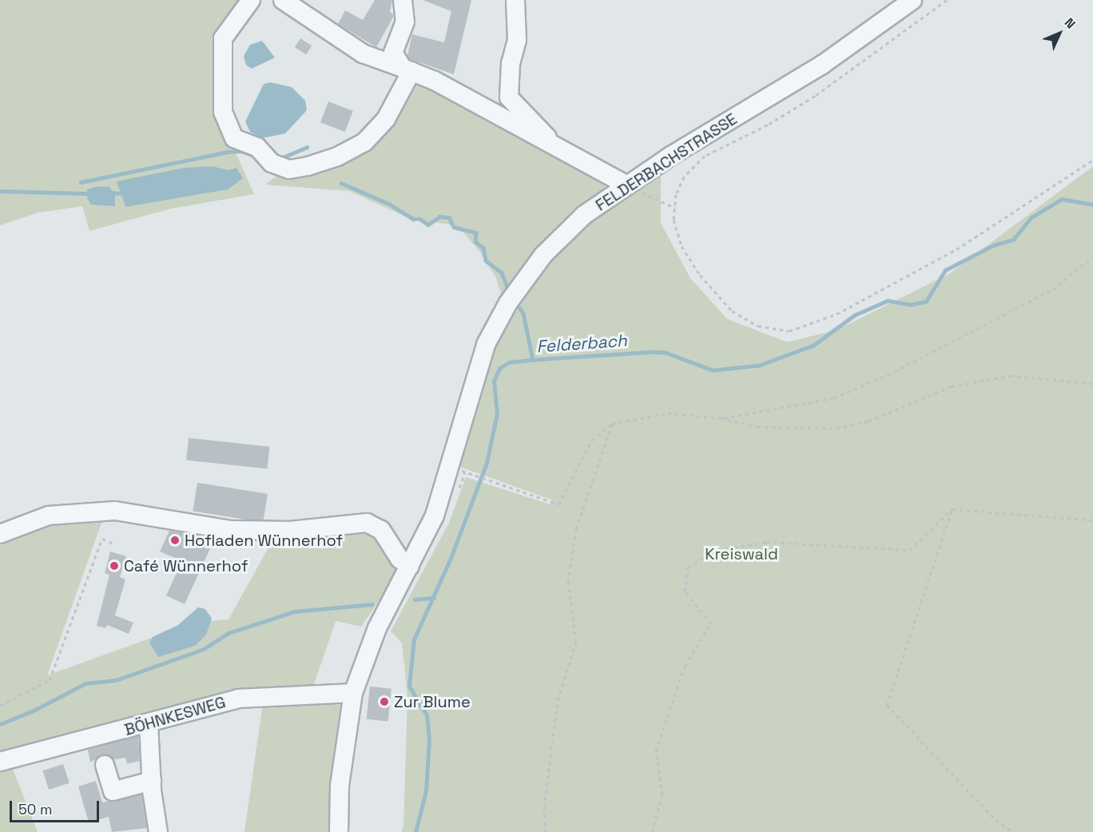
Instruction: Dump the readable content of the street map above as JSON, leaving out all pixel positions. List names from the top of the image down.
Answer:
{
  "streets": {
    "street": ["FELDERBACHSTRASSE", "BÖHNKESWEG"]
  },
  "crossings": [
    ["FELDERBACHSTRASSE", "BÖHNKESWEG"]
  ],
  "water": ["Felderbach"],
  "parks": ["Kreiswald"],
  "places": ["Hofladen Wünnerhof", "Café Wünnerhof", "Zur Blume"],
  "scale_bar": "50 m",
  "north": "top right"
}
